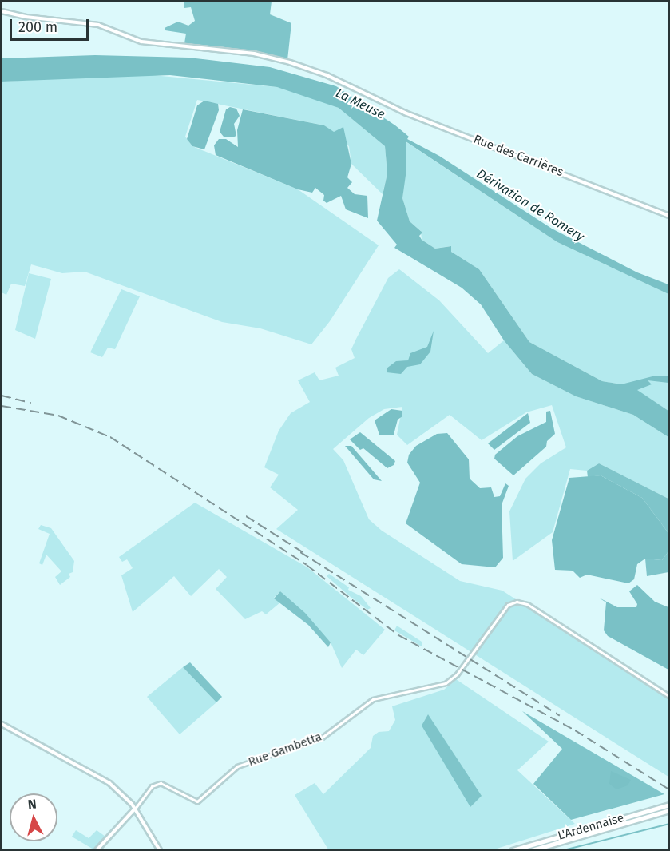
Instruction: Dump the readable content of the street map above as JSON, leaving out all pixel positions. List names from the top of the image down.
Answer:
{
  "streets": {
    "highway": ["L'Ardennaise"],
    "main road": ["Rue des Carrières"],
    "street": ["Rue Gambetta"]
  },
  "water": ["La Meuse", "Dérivation de Romery"],
  "scale_bar": "200 m",
  "north": "top"
}
